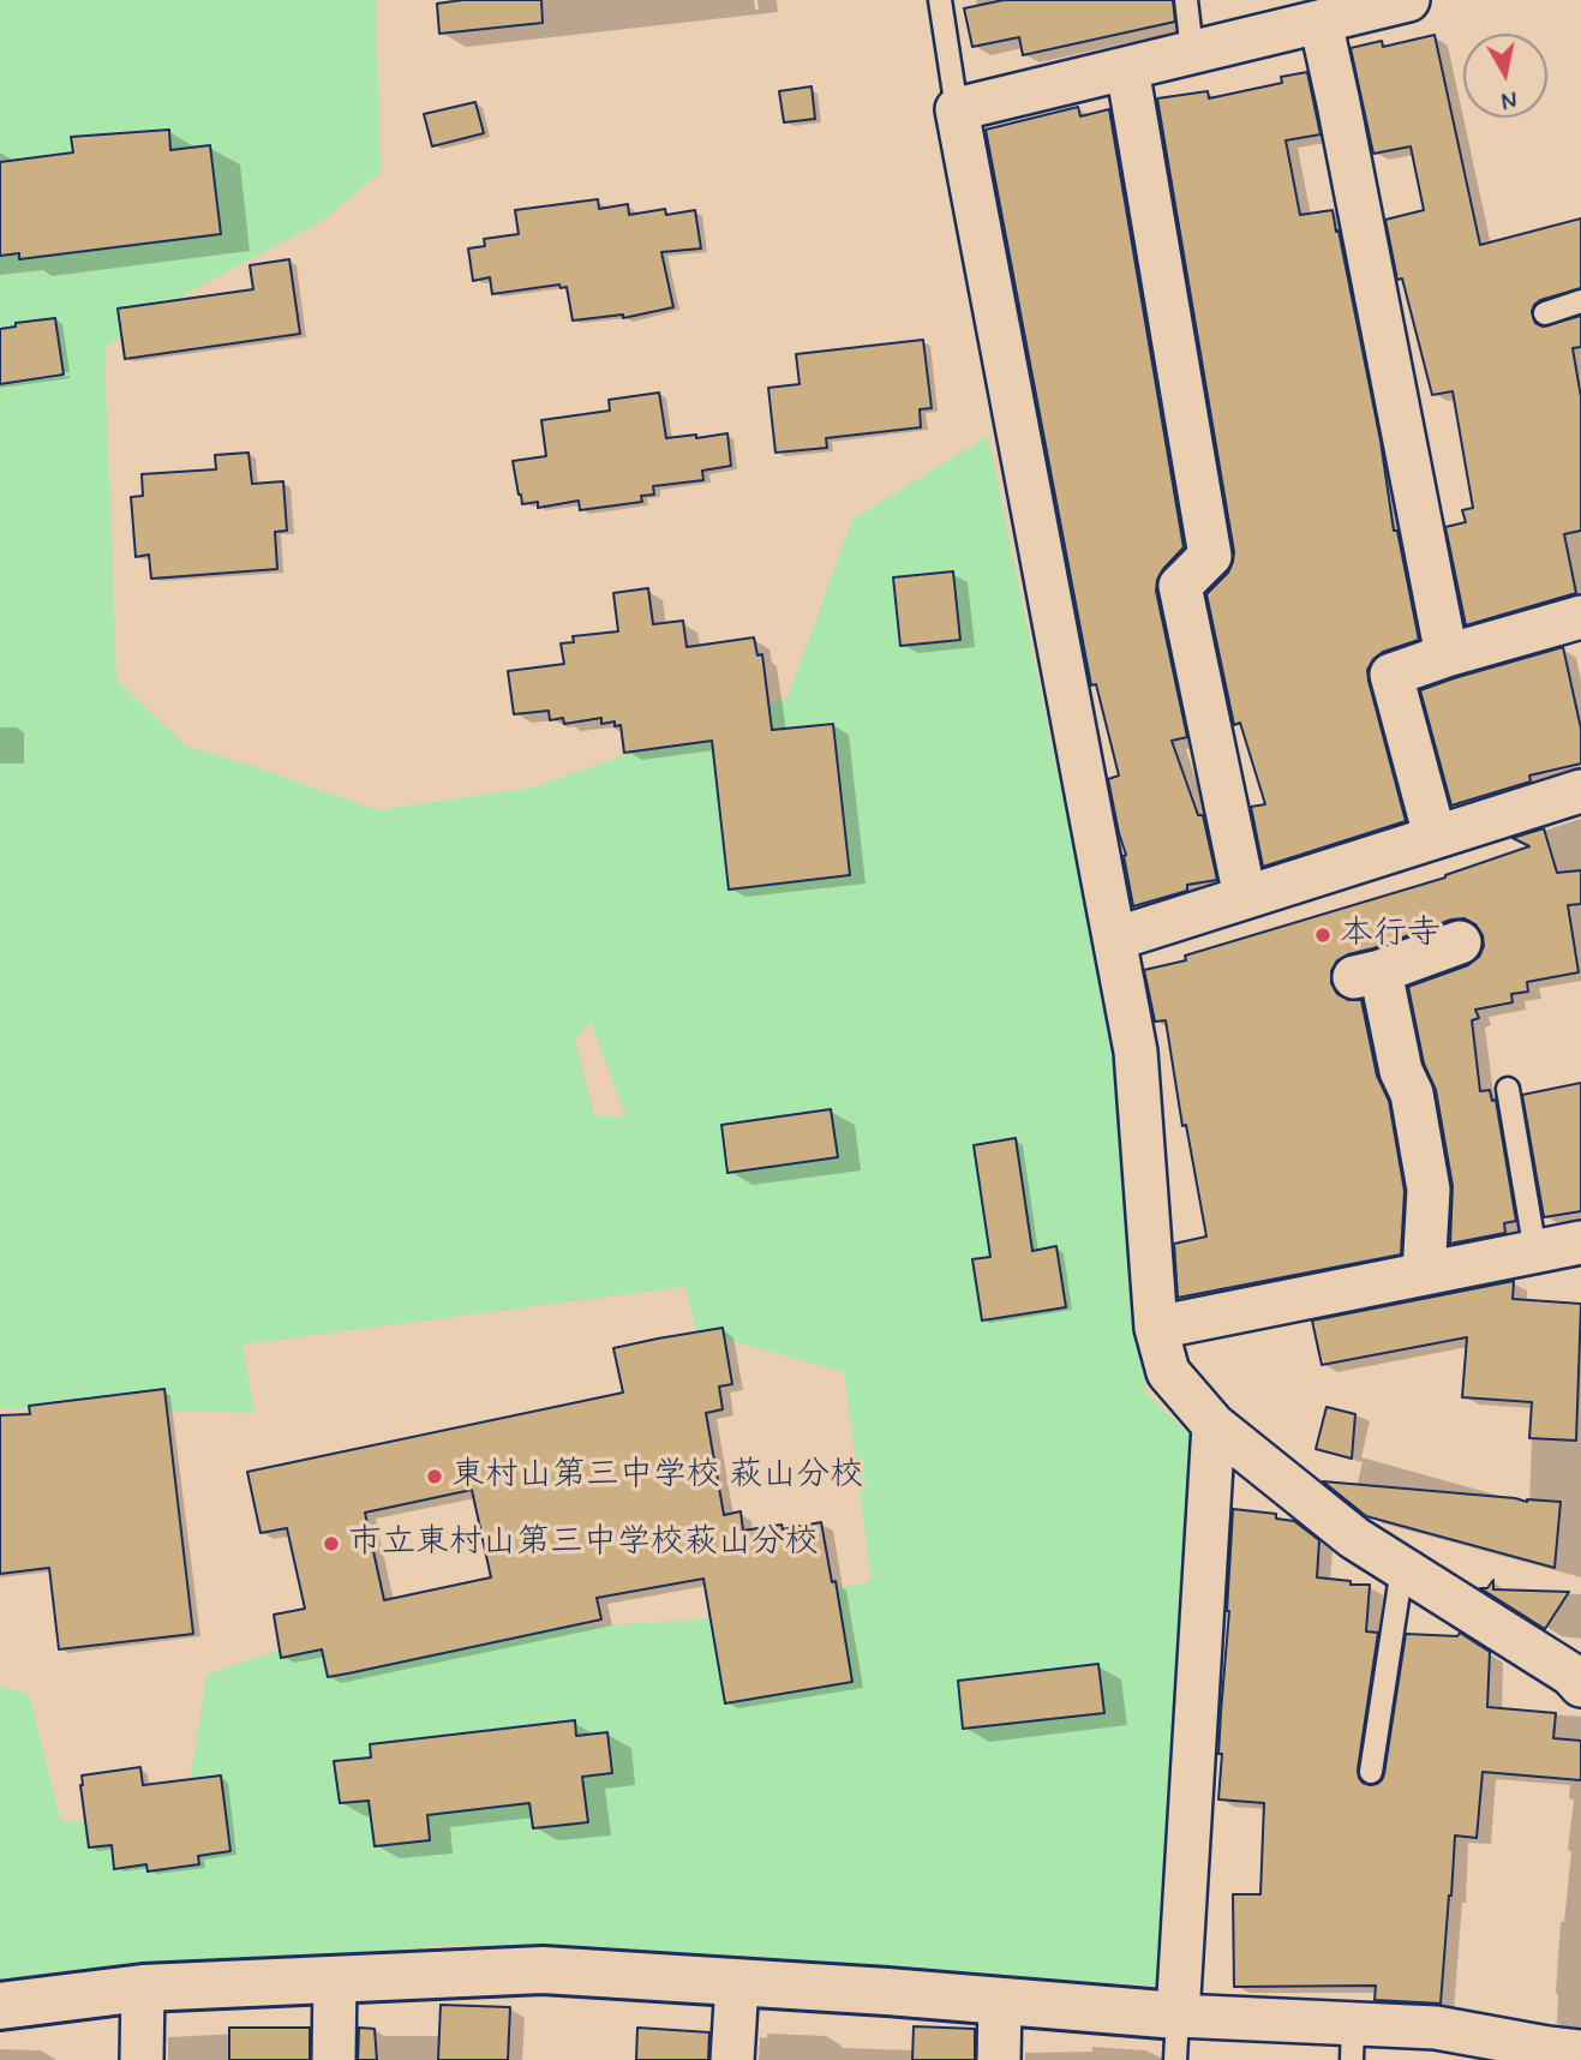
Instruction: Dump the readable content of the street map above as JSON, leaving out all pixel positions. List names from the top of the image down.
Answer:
{
  "places": ["本行寺", "東村山第三中学校 萩山分校", "市立東村山第三中学校萩山分校"],
  "north": "bottom"
}
